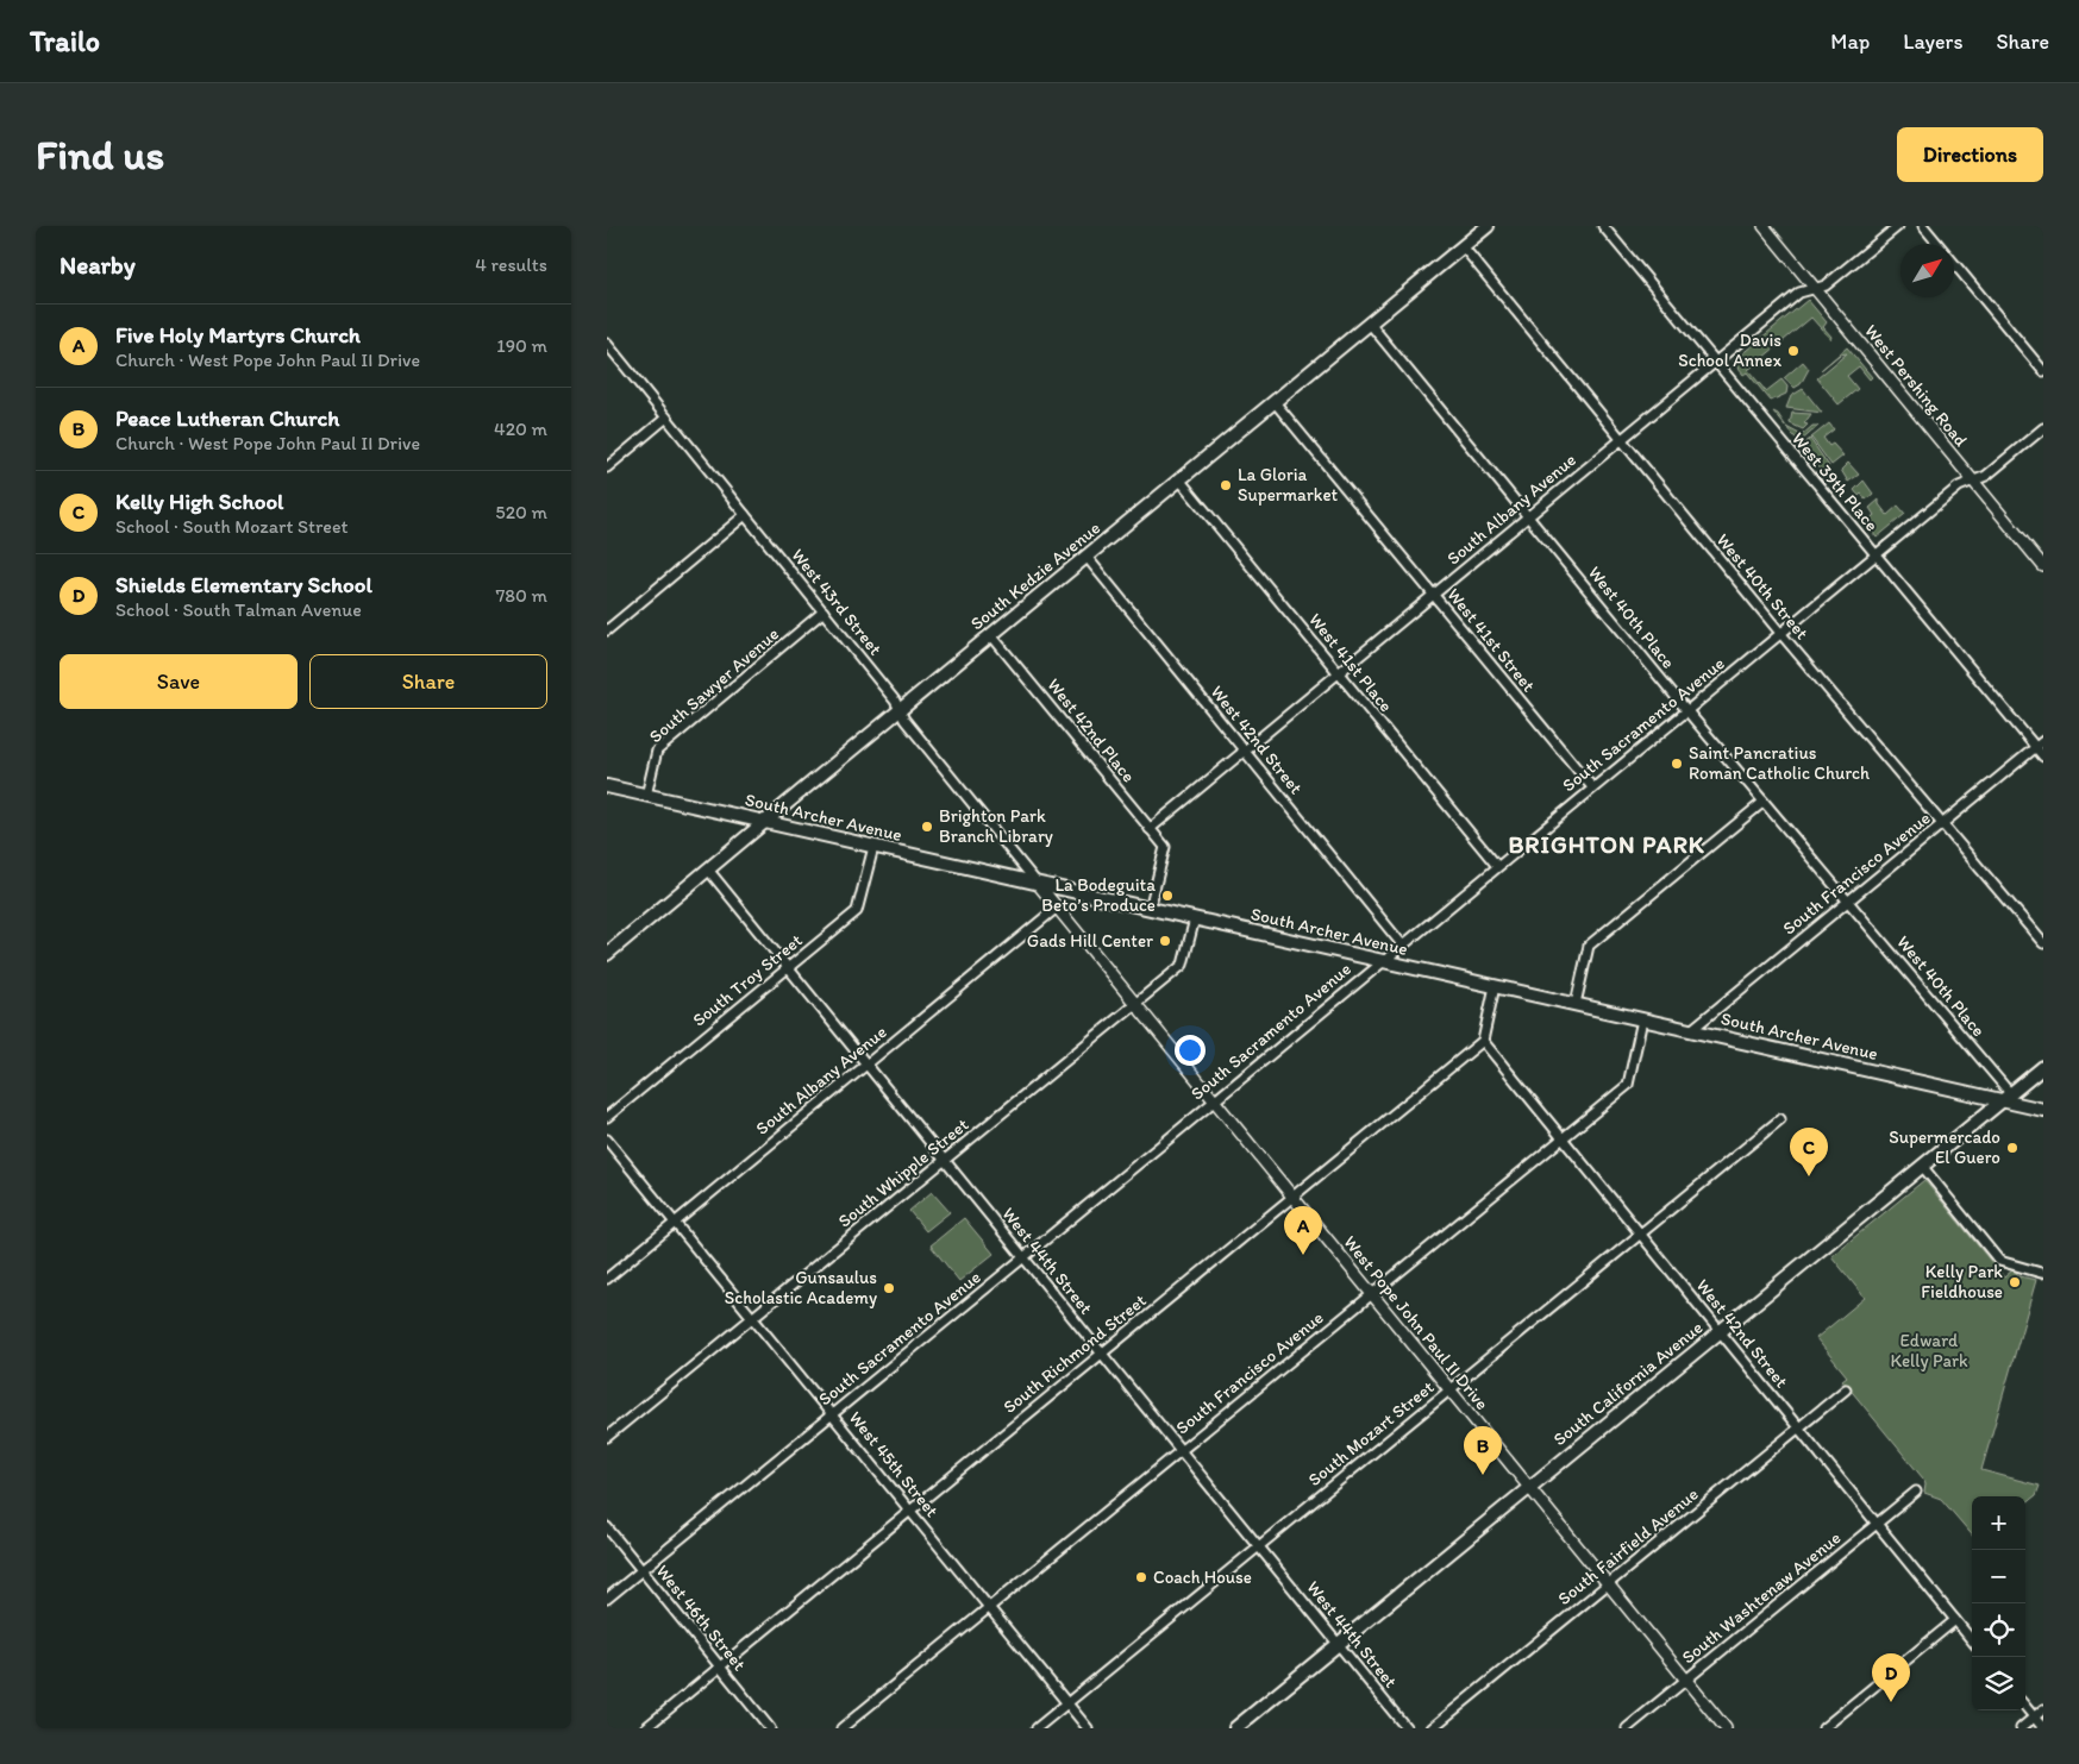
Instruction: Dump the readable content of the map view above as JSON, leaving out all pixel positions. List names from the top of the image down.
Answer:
{
  "streets": {
    "main road": ["South Kedzie Avenue", "South Archer Avenue", "South California Avenue"],
    "street": [
      "West Pershing Road",
      "West 39th Place",
      "South Albany Avenue",
      "West 40th Street",
      "West 43rd Street",
      "West 40th Place",
      "West 41st Street",
      "West 41st Place",
      "South Sawyer Avenue",
      "South Sacramento Avenue",
      "West 42nd Place",
      "West 42nd Street",
      "South Francisco Avenue",
      "South Troy Street",
      "South Whipple Street",
      "West 44th Street",
      "West Pope John Paul II Drive",
      "South Richmond Street",
      "South Mozart Street",
      "West 45th Street",
      "South Fairfield Avenue",
      "South Washtenaw Avenue",
      "West 46th Street"
    ]
  },
  "crossings": [
    ["West Pershing Road", "South Albany Avenue"],
    ["West Pershing Road", "South Sacramento Avenue"],
    ["West 39th Place", "South Albany Avenue"],
    ["West 39th Place", "South Sacramento Avenue"],
    ["West 39th Place", "South Francisco Avenue"],
    ["South Albany Avenue", "West 40th Street"],
    ["South Albany Avenue", "West 40th Place"],
    ["South Albany Avenue", "West 41st Street"],
    ["South Albany Avenue", "West 41st Place"],
    ["South Albany Avenue", "West 42nd Place"],
    ["South Albany Avenue", "West 42nd Street"],
    ["South Albany Avenue", "West 44th Street"],
    ["South Albany Avenue", "West Pope John Paul II Drive"],
    ["South Albany Avenue", "West 45th Street"],
    ["South Kedzie Avenue", "West 40th Street"],
    ["South Kedzie Avenue", "West 43rd Street"],
    ["South Kedzie Avenue", "West 40th Place"],
    ["South Kedzie Avenue", "West 41st Street"],
    ["South Kedzie Avenue", "West 41st Place"],
    ["South Kedzie Avenue", "West 42nd Place"],
    ["South Kedzie Avenue", "West 42nd Street"],
    ["South Kedzie Avenue", "South Archer Avenue"],
    ["South Kedzie Avenue", "West 44th Street"],
    ["West 40th Street", "South Sacramento Avenue"],
    ["West 40th Street", "South Francisco Avenue"],
    ["West 43rd Street", "South Sawyer Avenue"],
    ["West 43rd Street", "South Archer Avenue"],
    ["West 43rd Street", "West Pope John Paul II Drive"],
    ["West 40th Place", "South Sacramento Avenue"],
    ["West 40th Place", "South Archer Avenue"],
    ["West 40th Place", "South Francisco Avenue"],
    ["West 40th Place", "South California Avenue"],
    ["West 41st Street", "South Sacramento Avenue"],
    ["West 41st Place", "South Sacramento Avenue"],
    ["South Sawyer Avenue", "South Archer Avenue"],
    ["South Sacramento Avenue", "West 42nd Street"],
    ["South Sacramento Avenue", "South Archer Avenue"],
    ["South Sacramento Avenue", "West 44th Street"],
    ["South Sacramento Avenue", "West Pope John Paul II Drive"],
    ["South Sacramento Avenue", "West 45th Street"],
    ["South Sacramento Avenue", "West 46th Street"],
    ["West 42nd Place", "South Archer Avenue"],
    ["West 42nd Street", "South Francisco Avenue"],
    ["West 42nd Street", "South Richmond Street"],
    ["West 42nd Street", "South California Avenue"],
    ["West 42nd Street", "South Mozart Street"],
    ["West 42nd Street", "South Fairfield Avenue"],
    ["West 42nd Street", "South Washtenaw Avenue"],
    ["South Archer Avenue", "South Francisco Avenue"],
    ["South Archer Avenue", "South Troy Street"],
    ["South Archer Avenue", "South Whipple Street"],
    ["South Archer Avenue", "West Pope John Paul II Drive"],
    ["South Archer Avenue", "South California Avenue"],
    ["South Francisco Avenue", "West 44th Street"],
    ["South Francisco Avenue", "West Pope John Paul II Drive"],
    ["South Francisco Avenue", "West 45th Street"],
    ["South Troy Street", "West 44th Street"],
    ["South Whipple Street", "West 44th Street"],
    ["South Whipple Street", "West Pope John Paul II Drive"],
    ["South Whipple Street", "West 45th Street"],
    ["West 44th Street", "South Richmond Street"],
    ["West 44th Street", "South California Avenue"],
    ["West 44th Street", "South Mozart Street"],
    ["West Pope John Paul II Drive", "South Richmond Street"],
    ["West Pope John Paul II Drive", "South California Avenue"],
    ["West Pope John Paul II Drive", "South Mozart Street"],
    ["West Pope John Paul II Drive", "South Fairfield Avenue"],
    ["West Pope John Paul II Drive", "South Washtenaw Avenue"],
    ["South Richmond Street", "West 45th Street"],
    ["South Richmond Street", "West 46th Street"],
    ["South Mozart Street", "West 45th Street"]
  ],
  "districts": ["BRIGHTON PARK"],
  "parks": ["Edward Kelly Park"],
  "places": [
    "Davis School Annex",
    "La Gloria Supermarket",
    "Saint Pancratius Roman Catholic Church",
    "Brighton Park Branch Library",
    "La Bodeguita Beto’s Produce",
    "Gads Hill Center",
    "Supermercado El Guero",
    "Kelly Park Fieldhouse",
    "Gunsaulus Scholastic Academy",
    "Coach House"
  ],
  "north": "top right",
  "page": {
    "header": "Trailo",
    "nav": ["Map", "Layers", "Share"],
    "buttons": [
      "Directions",
      ["Save", "Share"]
    ],
    "title": "Find us",
    "heading": ["Nearby", "4 results"],
    "list": [
      {
        "mark": "A",
        "name": "Five Holy Martyrs Church",
        "note": "Church · West Pope John Paul II Drive",
        "value": "190 m"
      },
      {
        "mark": "B",
        "name": "Peace Lutheran Church",
        "note": "Church · West Pope John Paul II Drive",
        "value": "420 m"
      },
      {
        "mark": "C",
        "name": "Kelly High School",
        "note": "School · South Mozart Street",
        "value": "520 m"
      },
      {
        "mark": "D",
        "name": "Shields Elementary School",
        "note": "School · South Talman Avenue",
        "value": "780 m"
      }
    ],
    "pins": [
      "C",
      "A",
      "B",
      "D"
    ],
    "map_buttons": ["+", "−"]
  }
}
